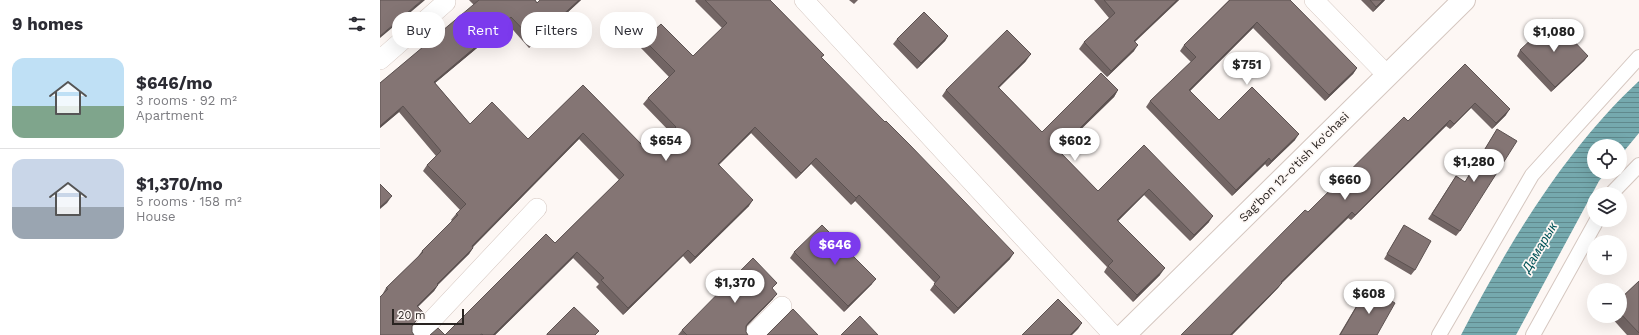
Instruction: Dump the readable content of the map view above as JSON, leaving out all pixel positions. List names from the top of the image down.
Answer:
{
  "streets": {
    "main road": ["Sag'bon 12-o'tish ko'chasi"]
  },
  "water": ["Дамарык"],
  "scale_bar": "20 m",
  "page": {
    "heading": "9 homes",
    "chip": [
      "Buy",
      "Rent",
      "Filters",
      "New"
    ],
    "price": [
      "$1,080",
      "$751",
      "$654",
      "$602",
      "$1,280",
      "$660",
      "$646",
      "$1,370",
      "$608"
    ],
    "list": [
      {
        "name": "$646/mo",
        "note": "3 rooms · 92 m² · Apartment"
      },
      {
        "name": "$1,370/mo",
        "note": "5 rooms · 158 m² · House"
      }
    ],
    "map_buttons": ["+", "−"],
    "scale": "20 m"
  }
}
